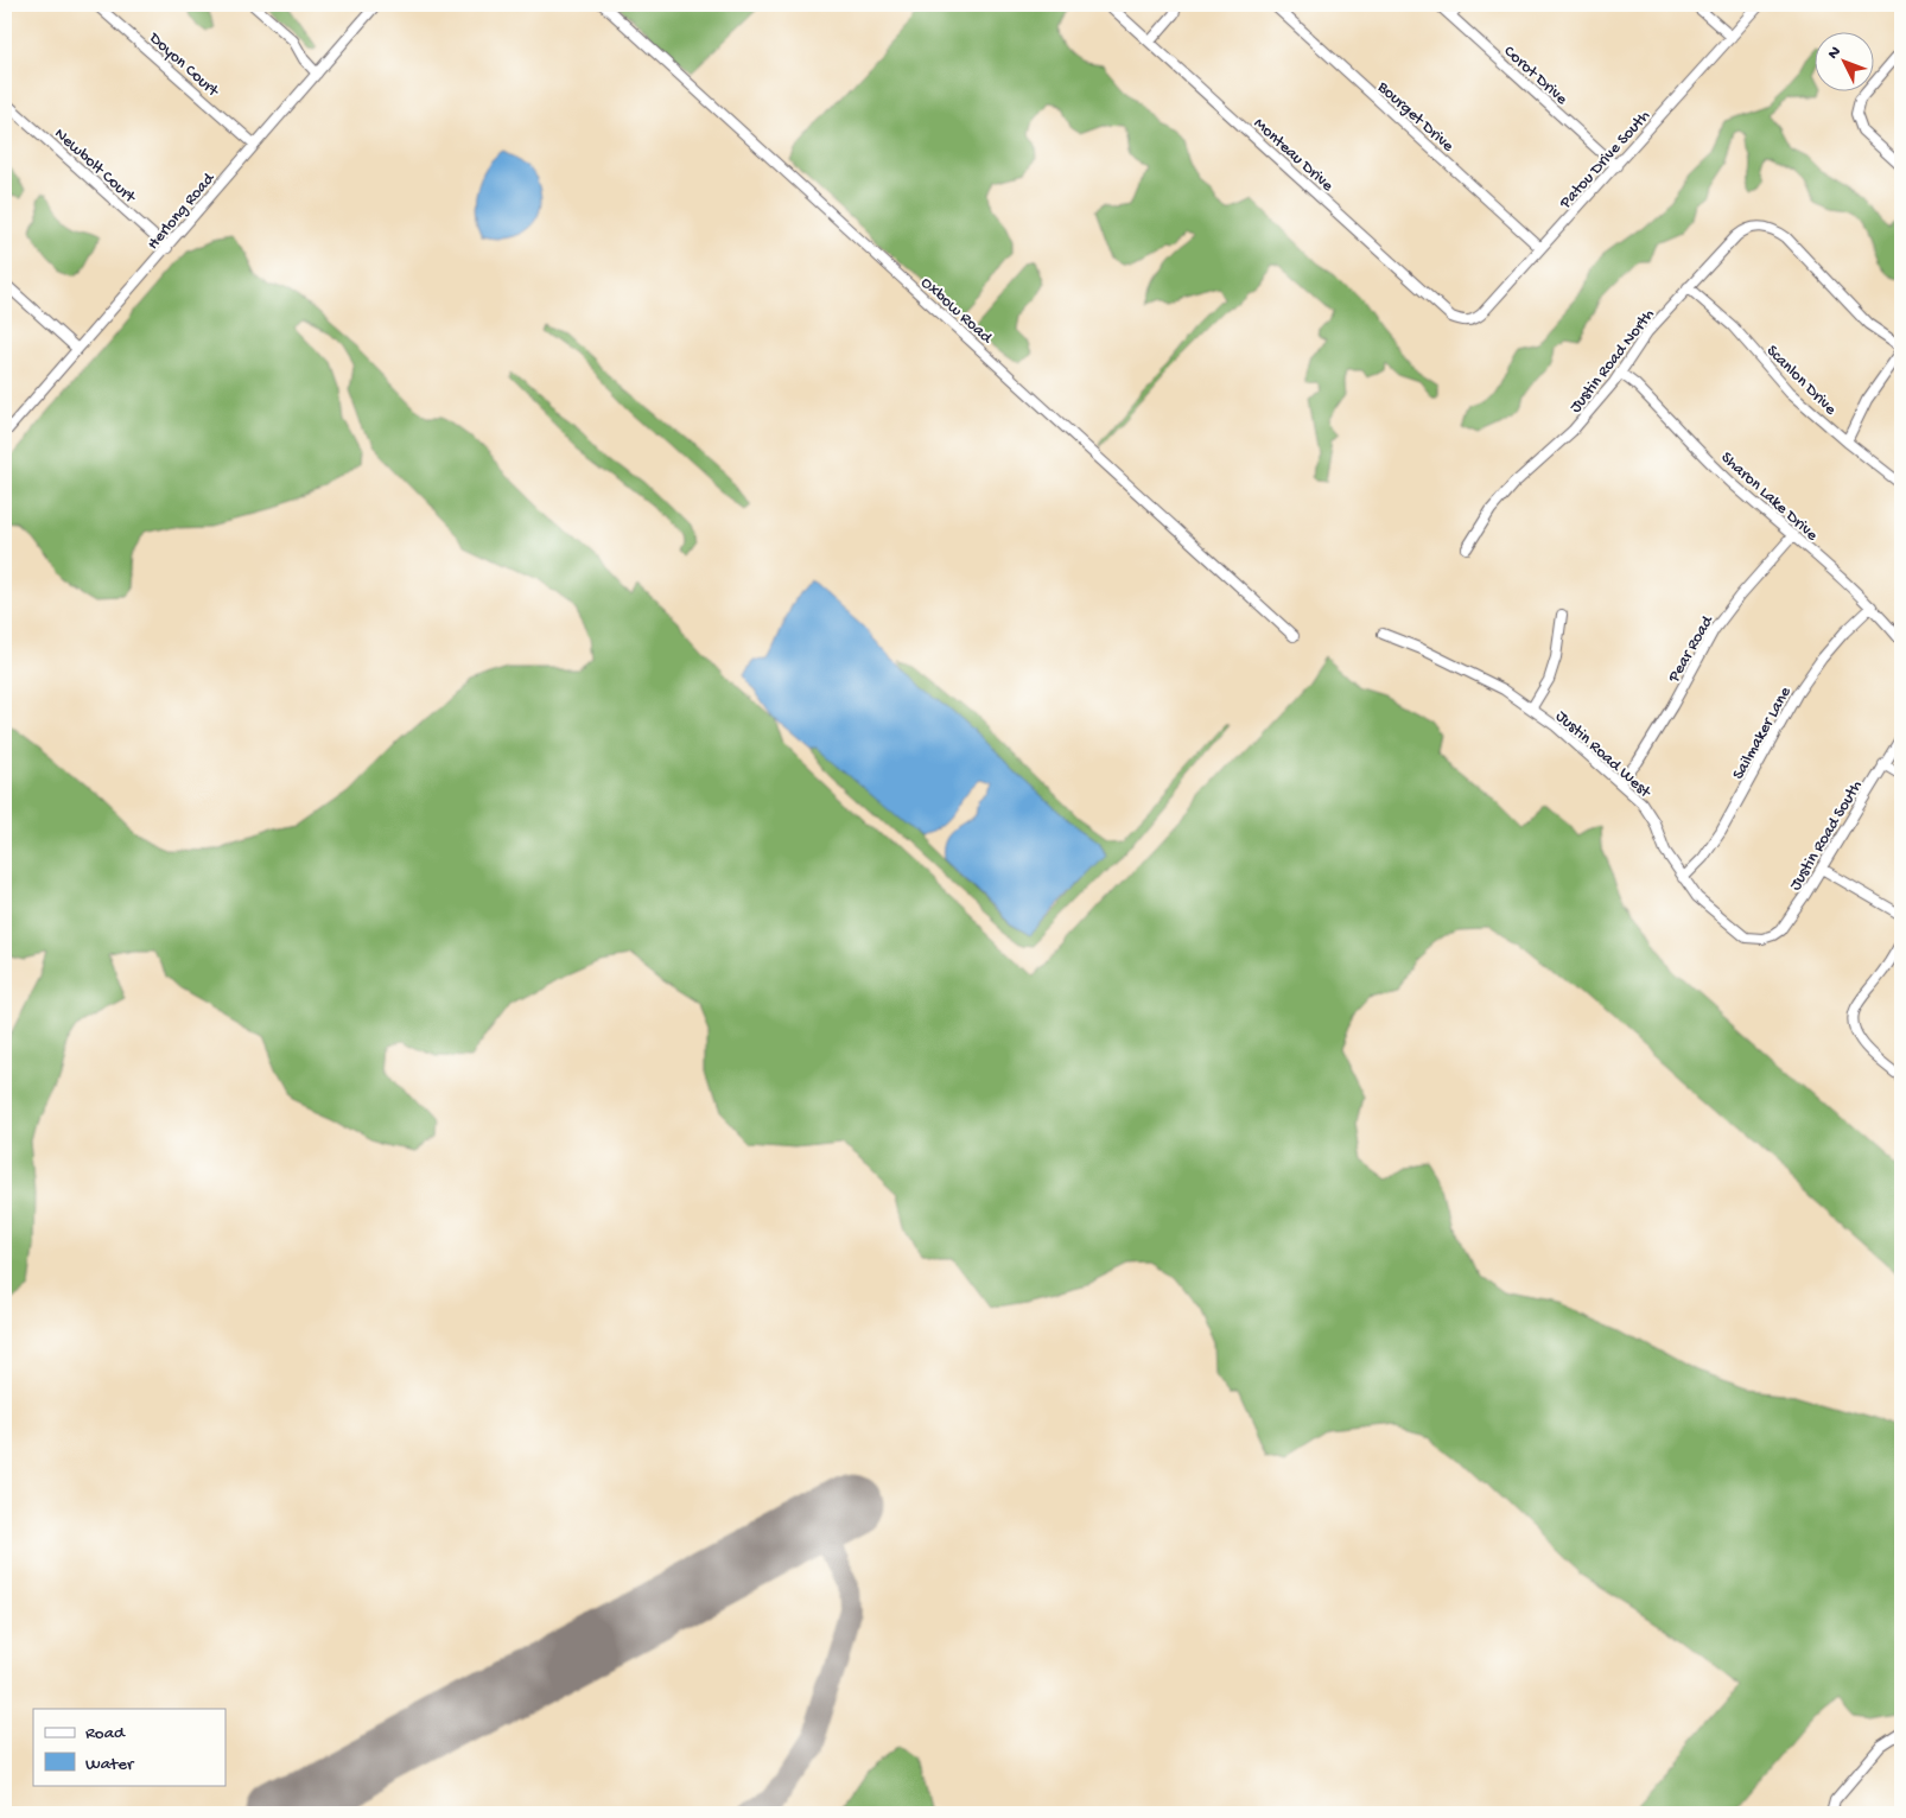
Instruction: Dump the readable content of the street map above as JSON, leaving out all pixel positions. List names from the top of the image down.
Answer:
{
  "streets": {
    "street": [
      "Doyon Court",
      "Corot Drive",
      "Bourget Drive",
      "Monteau Drive",
      "Patou Drive South",
      "Newbolt Court",
      "Herlong Road",
      "Oxbow Road",
      "Justin Road North",
      "Scanlon Drive",
      "Sharon Lake Drive",
      "Pear Road",
      "Sailmaker Lane",
      "Justin Road West",
      "Justin Road South"
    ]
  },
  "crossings": [
    ["Doyon Court", "Herlong Road"],
    ["Corot Drive", "Patou Drive South"],
    ["Bourget Drive", "Patou Drive South"],
    ["Monteau Drive", "Patou Drive South"],
    ["Newbolt Court", "Herlong Road"],
    ["Justin Road North", "Scanlon Drive"],
    ["Justin Road North", "Sharon Lake Drive"],
    ["Sharon Lake Drive", "Pear Road"],
    ["Sharon Lake Drive", "Sailmaker Lane"],
    ["Pear Road", "Justin Road West"],
    ["Sailmaker Lane", "Justin Road West"],
    ["Justin Road West", "Justin Road South"]
  ],
  "legend": ["Road", "Water"],
  "north": "top left"
}
